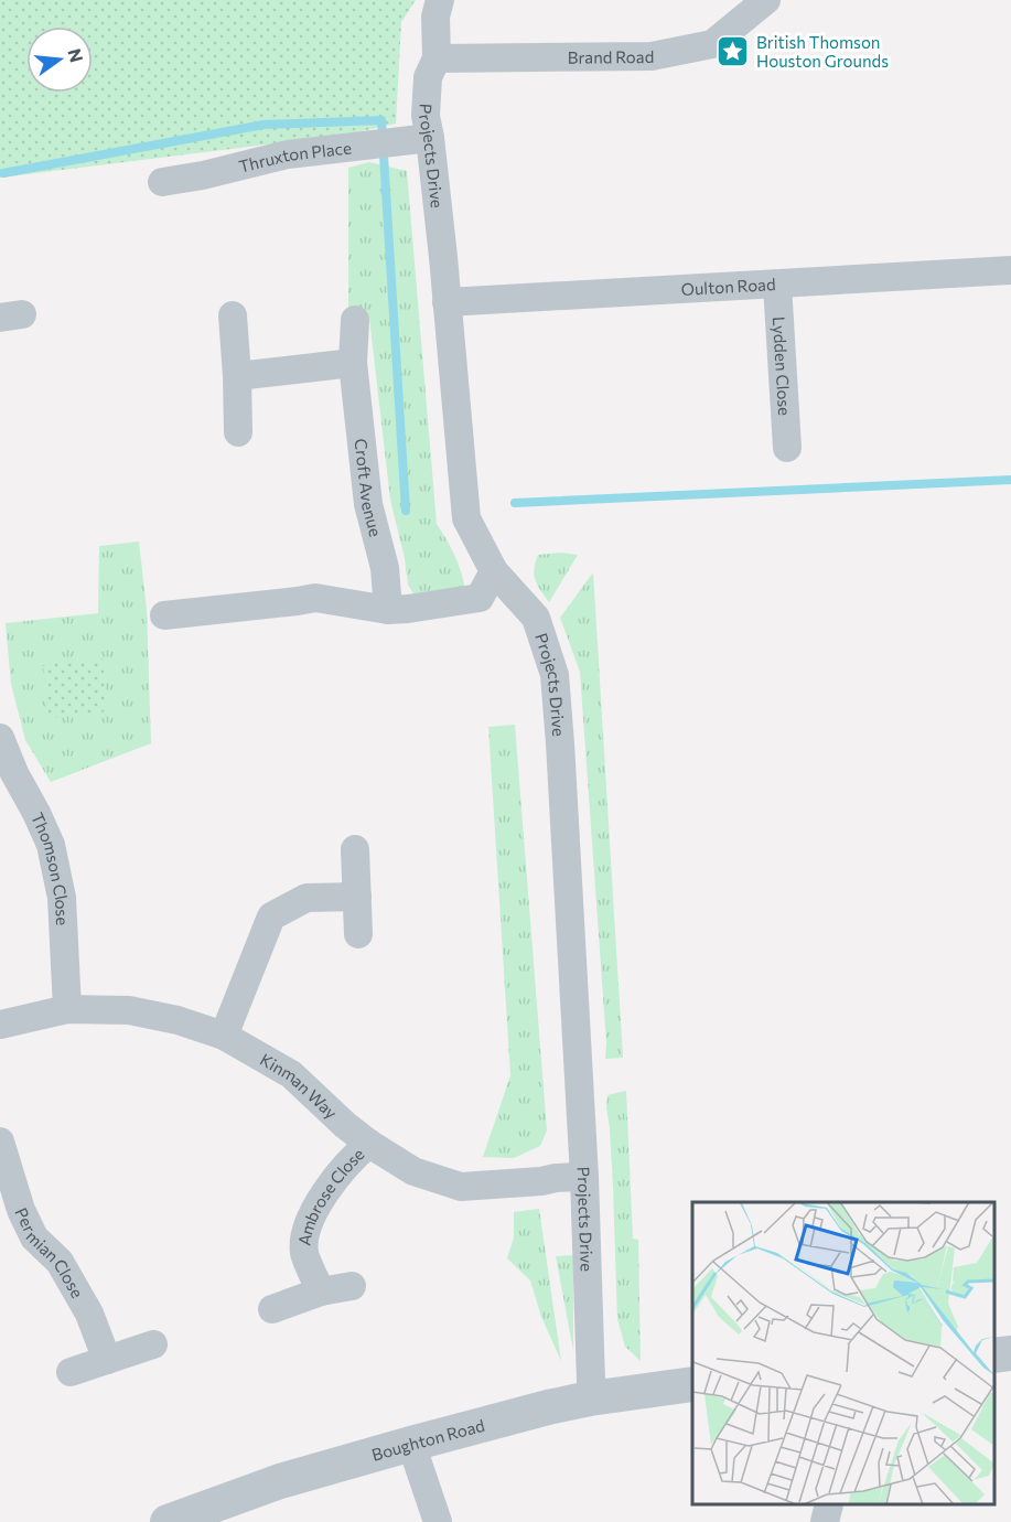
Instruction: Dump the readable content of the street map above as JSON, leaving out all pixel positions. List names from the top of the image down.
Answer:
{
  "streets": {
    "street": [
      "Brand Road",
      "Thruxton Place",
      "Projects Drive",
      "Oulton Road",
      "Lydden Close",
      "Croft Avenue",
      "Thomson Close",
      "Kinman Way",
      "Ambrose Close",
      "Permian Close",
      "Boughton Road"
    ]
  },
  "crossings": [
    ["Brand Road", "Projects Drive"],
    ["Thruxton Place", "Projects Drive"],
    ["Projects Drive", "Oulton Road"],
    ["Projects Drive", "Kinman Way"],
    ["Projects Drive", "Boughton Road"],
    ["Oulton Road", "Lydden Close"],
    ["Thomson Close", "Kinman Way"],
    ["Kinman Way", "Ambrose Close"]
  ],
  "places": {
    "place": ["British Thomson Houston Grounds"]
  },
  "north": "right"
}
